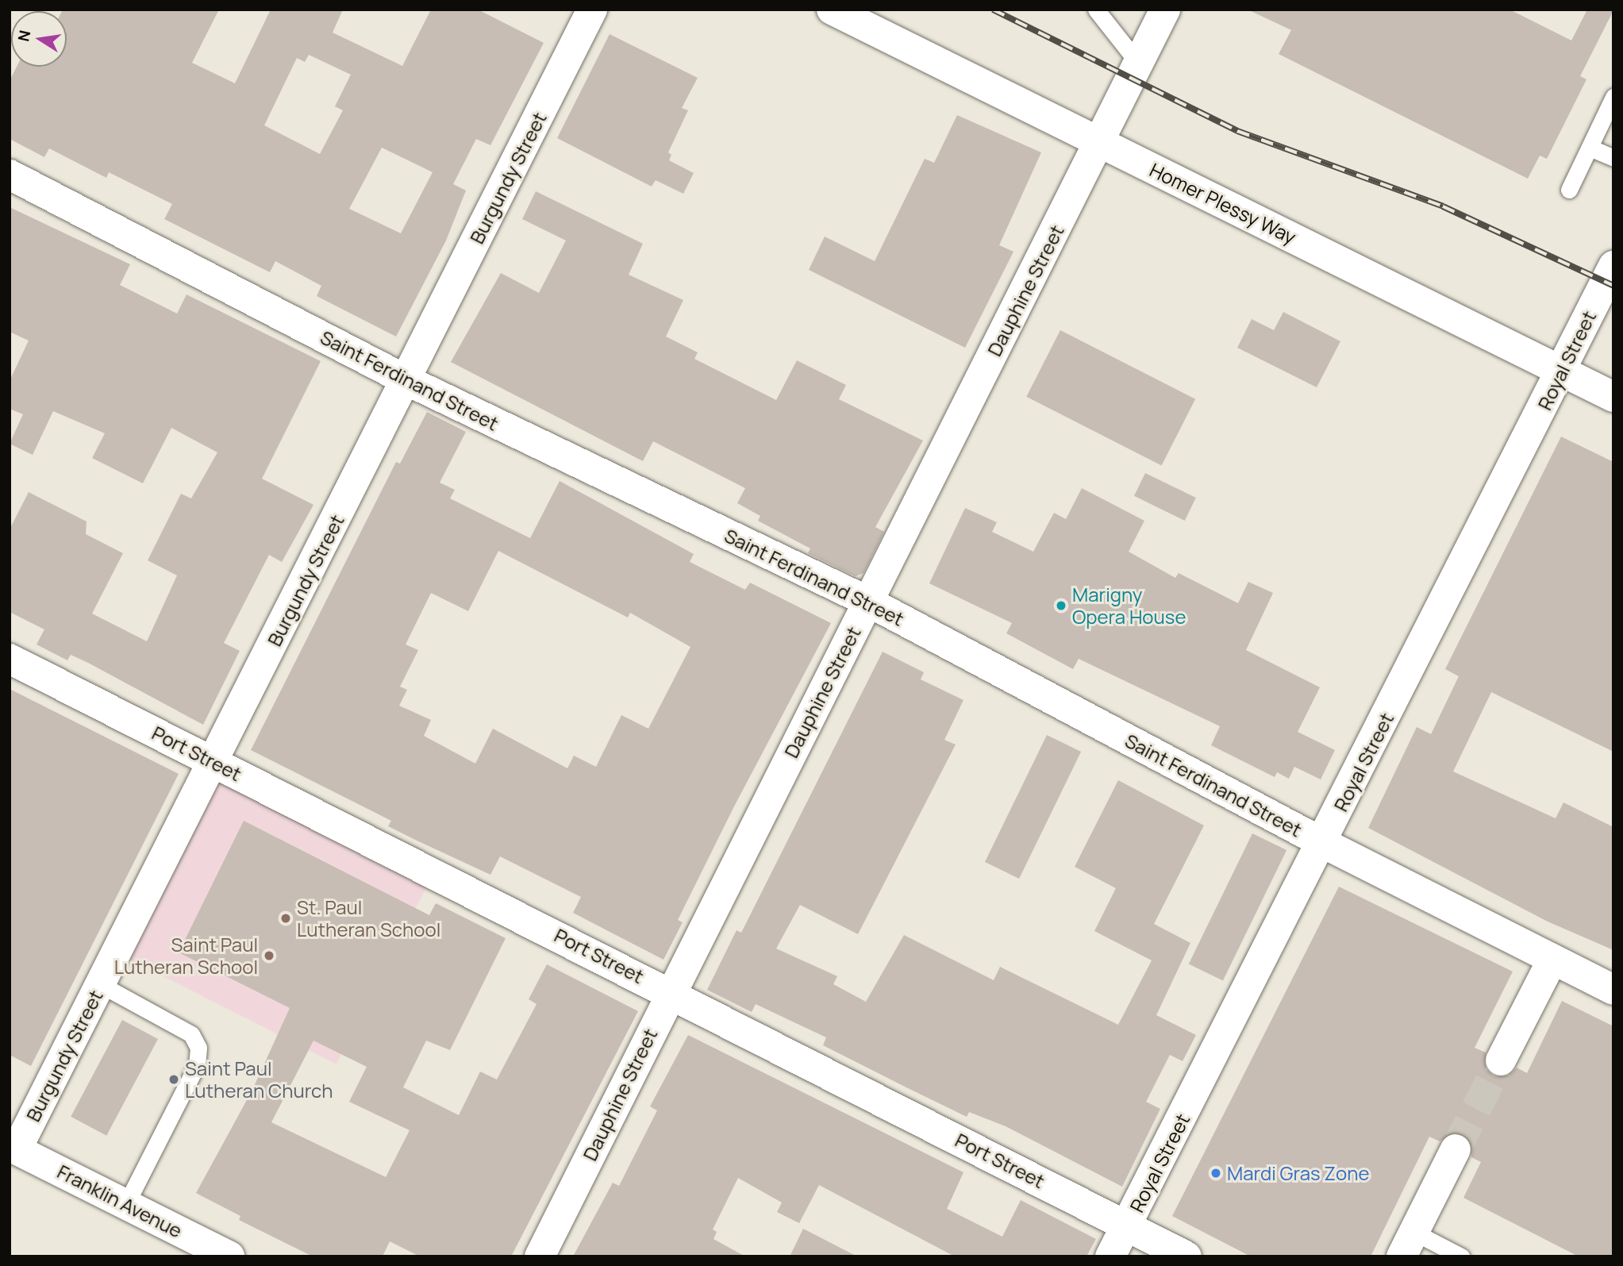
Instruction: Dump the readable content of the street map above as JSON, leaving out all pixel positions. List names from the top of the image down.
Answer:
{
  "streets": {
    "street": [
      "Burgundy Street",
      "Homer Plessy Way",
      "Dauphine Street",
      "Royal Street",
      "Saint Ferdinand Street",
      "Port Street",
      "Franklin Avenue"
    ]
  },
  "crossings": [
    ["Burgundy Street", "Saint Ferdinand Street"],
    ["Burgundy Street", "Port Street"],
    ["Burgundy Street", "Franklin Avenue"],
    ["Homer Plessy Way", "Dauphine Street"],
    ["Homer Plessy Way", "Royal Street"],
    ["Dauphine Street", "Saint Ferdinand Street"],
    ["Dauphine Street", "Port Street"],
    ["Royal Street", "Saint Ferdinand Street"],
    ["Royal Street", "Port Street"]
  ],
  "places": [
    "Marigny Opera House",
    "St. Paul Lutheran School",
    "Saint Paul Lutheran School",
    "Saint Paul Lutheran Church",
    "Mardi Gras Zone"
  ],
  "north": "left"
}
